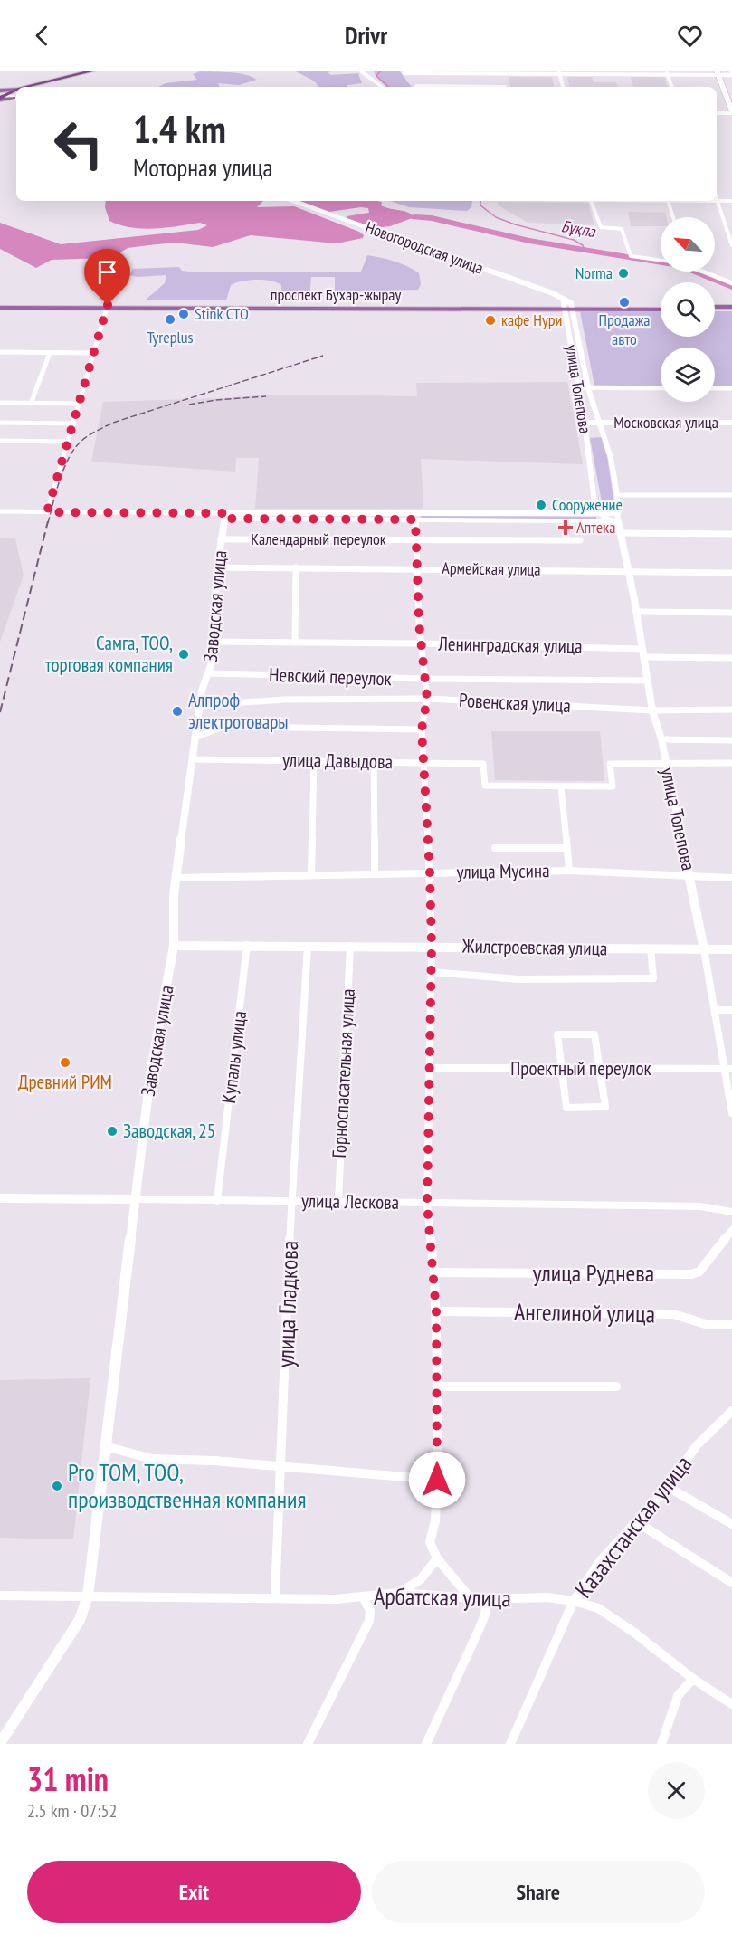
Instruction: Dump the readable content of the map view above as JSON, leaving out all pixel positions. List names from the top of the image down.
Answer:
{
  "streets": {
    "main road": ["проспект Бухар-жырау"],
    "street": [
      "Новогородская улица",
      "улица Толепова",
      "Московская улица",
      "Календарный переулок",
      "Армейская улица",
      "Заводская улица",
      "Ленинградская улица",
      "Невский переулок",
      "Ровенская улица",
      "улица Давыдова",
      "улица Мусина",
      "Жилстроевская улица",
      "Купалы улица",
      "Проектный переулок",
      "Горноспасательная улица",
      "улица Лескова",
      "улица Руднева",
      "улица Гладкова",
      "Ангелиной улица",
      "Казахстанская улица",
      "Арбатская улица"
    ]
  },
  "crossings": [
    ["Новогородская улица", "проспект Бухар-жырау"],
    ["Новогородская улица", "улица Толепова"],
    ["проспект Бухар-жырау", "улица Толепова"],
    ["улица Толепова", "Московская улица"],
    ["улица Толепова", "Армейская улица"],
    ["улица Толепова", "Ленинградская улица"],
    ["улица Толепова", "Невский переулок"],
    ["улица Толепова", "Ровенская улица"],
    ["улица Толепова", "улица Давыдова"],
    ["улица Толепова", "улица Мусина"],
    ["улица Толепова", "Жилстроевская улица"],
    ["улица Толепова", "Проектный переулок"],
    ["Календарный переулок", "Заводская улица"],
    ["Армейская улица", "Заводская улица"],
    ["Заводская улица", "Ленинградская улица"],
    ["Заводская улица", "Невский переулок"],
    ["Заводская улица", "Ровенская улица"],
    ["Заводская улица", "улица Давыдова"],
    ["Заводская улица", "улица Мусина"],
    ["Заводская улица", "Жилстроевская улица"],
    ["Заводская улица", "улица Лескова"],
    ["Заводская улица", "Арбатская улица"],
    ["Жилстроевская улица", "Купалы улица"],
    ["Жилстроевская улица", "Горноспасательная улица"],
    ["Жилстроевская улица", "улица Гладкова"],
    ["Купалы улица", "улица Лескова"],
    ["Горноспасательная улица", "улица Лескова"],
    ["улица Лескова", "улица Гладкова"],
    ["улица Гладкова", "Арбатская улица"],
    ["Казахстанская улица", "Арбатская улица"]
  ],
  "water": ["Бұқпа"],
  "places": {
    "other": [
      "Norma",
      "Продажа авто",
      "Stink СТО",
      "Tyreplus",
      "кафе Нури",
      "Сооружение",
      "Самга, ТОО, торговая компания",
      "Алпроф электротовары",
      "Древний РИМ",
      "Заводская, 25",
      "Pro TOM, ТОО, производственная компания"
    ],
    "health": ["Аптека"]
  },
  "north": "top left",
  "page": {
    "header": "Drivr",
    "turn": ["1.4 km", "Моторная улица"],
    "heading": ["31 min", "2.5 km · 07:52"],
    "buttons": ["Exit", "Share"]
  }
}
